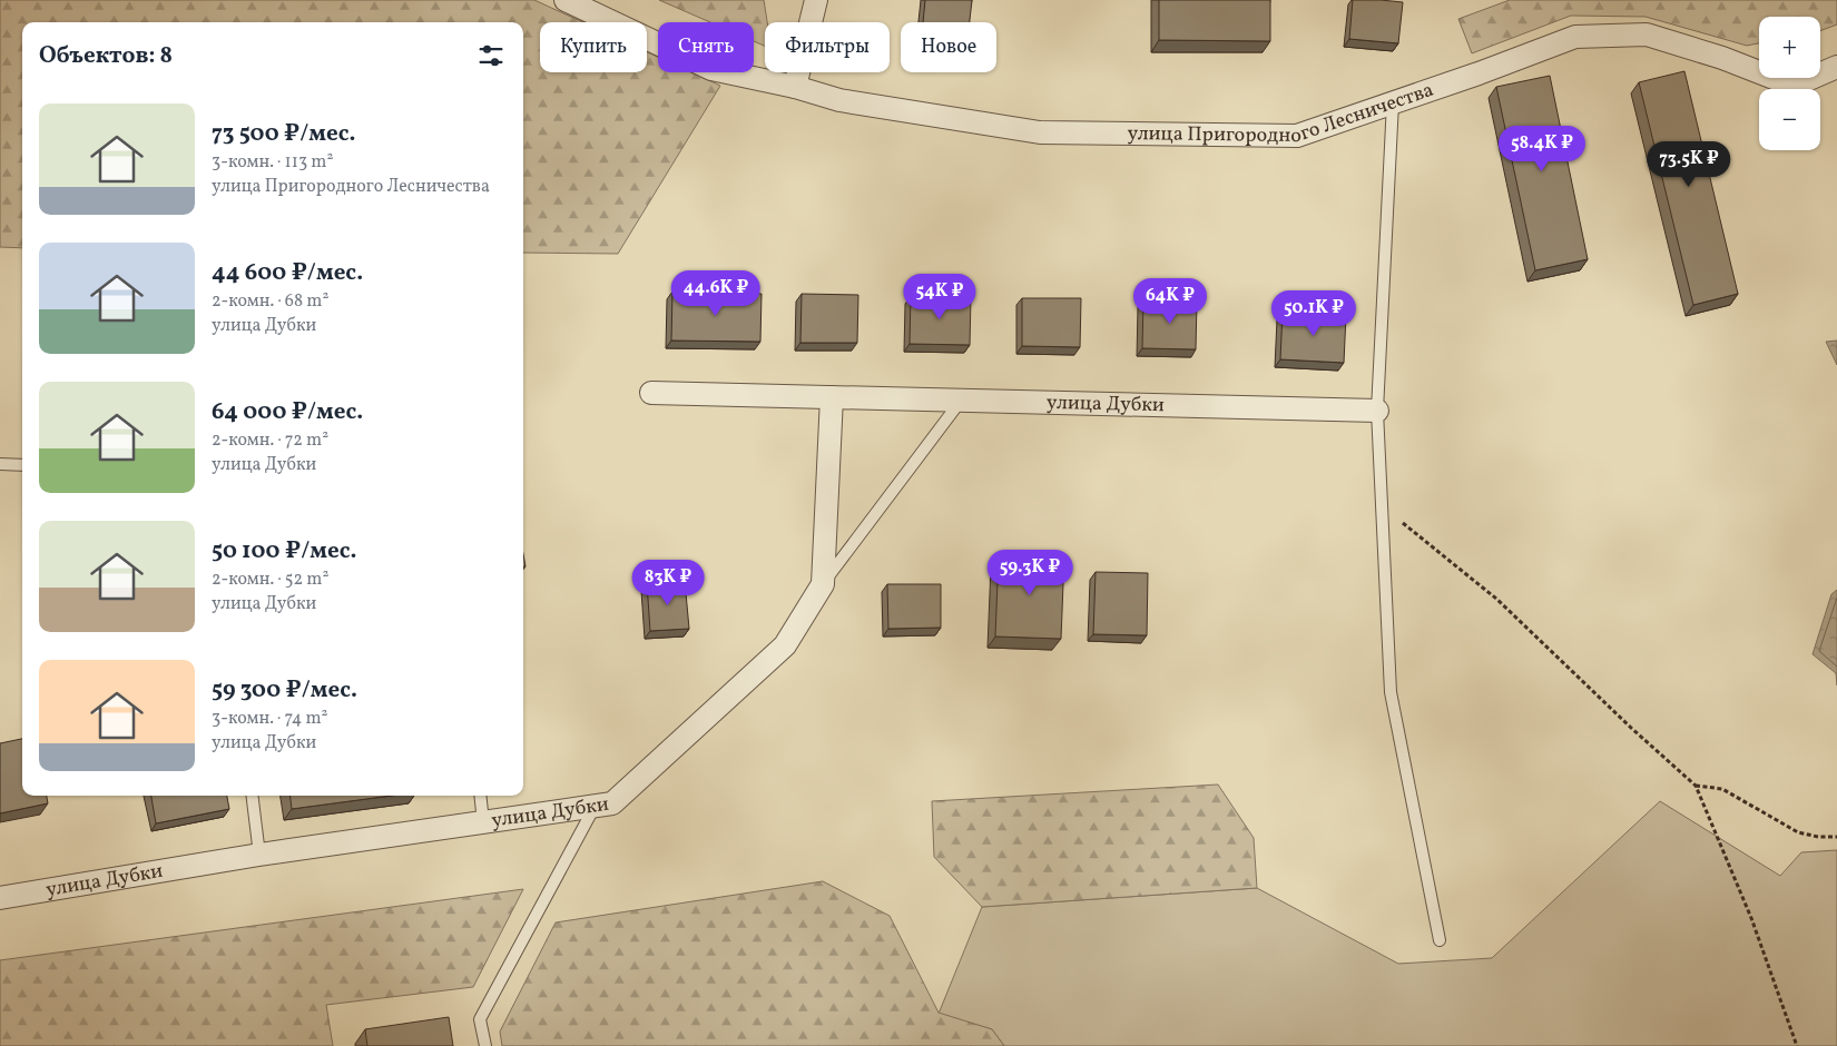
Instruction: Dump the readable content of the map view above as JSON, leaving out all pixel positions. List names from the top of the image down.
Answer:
{
  "streets": {
    "street": ["улица Пригородного Лесничества", "улица Дубки"]
  },
  "page": {
    "map_buttons": ["+", "−"],
    "chip": [
      "Купить",
      "Снять",
      "Фильтры",
      "Новое"
    ],
    "heading": "Объектов: 8",
    "list": [
      {
        "name": "73 500 ₽/мес.",
        "note": "3-комн. · 113 m² · улица Пригородного Лесничества"
      },
      {
        "name": "44 600 ₽/мес.",
        "note": "2-комн. · 68 m² · улица Дубки"
      },
      {
        "name": "64 000 ₽/мес.",
        "note": "2-комн. · 72 m² · улица Дубки"
      },
      {
        "name": "50 100 ₽/мес.",
        "note": "2-комн. · 52 m² · улица Дубки"
      },
      {
        "name": "59 300 ₽/мес.",
        "note": "3-комн. · 74 m² · улица Дубки"
      }
    ],
    "price": [
      "58.4K ₽",
      "73.5K ₽",
      "44.6K ₽",
      "54K ₽",
      "64K ₽",
      "50.1K ₽",
      "59.3K ₽",
      "83K ₽"
    ]
  }
}
